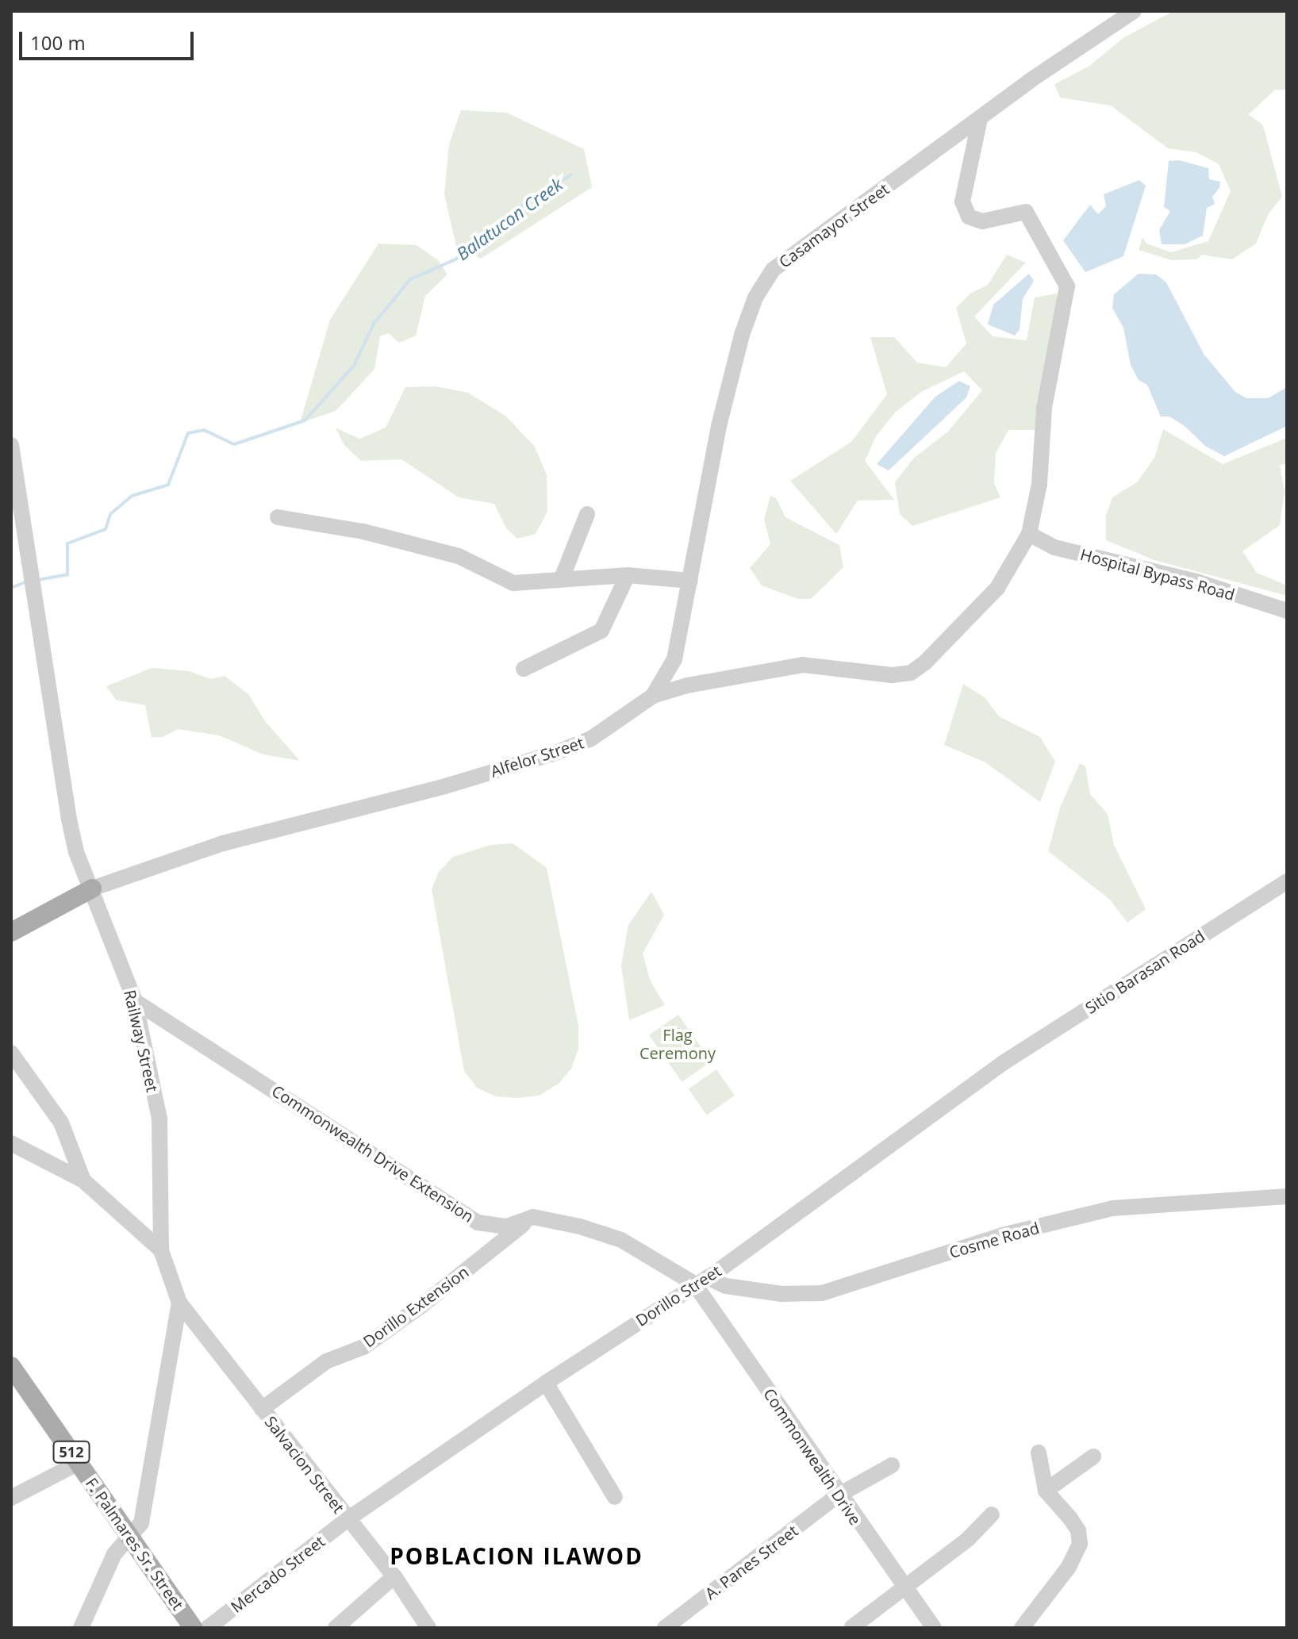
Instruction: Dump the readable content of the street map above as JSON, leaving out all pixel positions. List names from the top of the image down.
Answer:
{
  "streets": {
    "main road": ["512", "F. Palmares Sr. Street"],
    "street": [
      "Casamayor Street",
      "Hospital Bypass Road",
      "Alfelor Street",
      "Sitio Barasan Road",
      "Railway Street",
      "Commonwealth Drive Extension",
      "Cosme Road",
      "Dorillo Street",
      "Dorillo Extension",
      "Commonwealth Drive",
      "Salvacion Street",
      "A. Panes Street",
      "Mercado Street"
    ]
  },
  "crossings": [
    ["Casamayor Street", "Alfelor Street"],
    ["Hospital Bypass Road", "Alfelor Street"],
    ["Alfelor Street", "Railway Street"],
    ["Sitio Barasan Road", "Dorillo Street"],
    ["Railway Street", "Commonwealth Drive Extension"],
    ["Railway Street", "Salvacion Street"],
    ["Railway Street", "F. Palmares Sr. Street"],
    ["Commonwealth Drive Extension", "Dorillo Extension"],
    ["Cosme Road", "Dorillo Street"],
    ["Cosme Road", "Commonwealth Drive"],
    ["Dorillo Street", "Commonwealth Drive"],
    ["Dorillo Street", "Salvacion Street"],
    ["Dorillo Street", "Mercado Street"],
    ["Dorillo Extension", "Salvacion Street"],
    ["Commonwealth Drive", "A. Panes Street"],
    ["Salvacion Street", "Mercado Street"]
  ],
  "districts": ["POBLACION ILAWOD"],
  "water": ["Balatucon Creek"],
  "parks": ["Flag Ceremony"],
  "scale_bar": "100 m"
}
